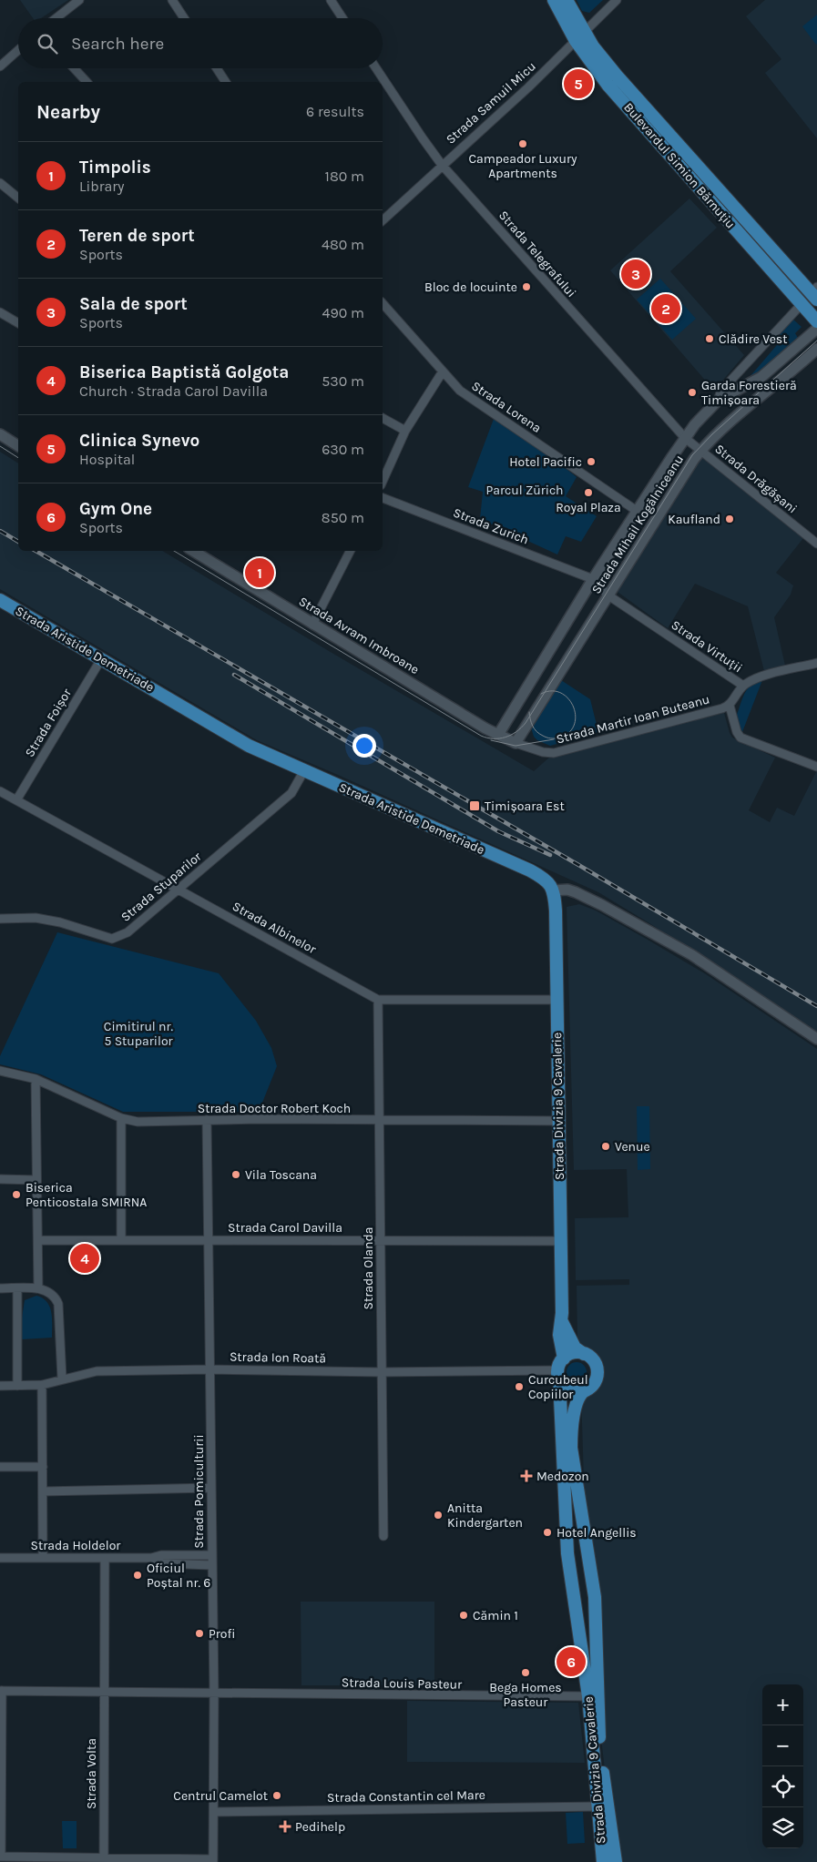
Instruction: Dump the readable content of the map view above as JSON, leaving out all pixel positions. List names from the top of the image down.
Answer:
{
  "streets": {
    "main road": ["Bulevardul Simion Bărnuțiu", "Strada Aristide Demetriade", "Strada Divizia 9 Cavalerie"],
    "street": [
      "Strada Samuil Micu",
      "Strada Telegrafului",
      "Strada Lorena",
      "Strada Drăgășani",
      "Strada Mihail Kogălniceanu",
      "Strada Zurich",
      "Strada Avram Imbroane",
      "Strada Virtuții",
      "Strada Martir Ioan Buteanu",
      "Strada Foișor",
      "Strada Stuparilor",
      "Strada Albinelor",
      "Strada Doctor Robert Koch",
      "Strada Carol Davilla",
      "Strada Olanda",
      "Strada Ion Roată",
      "Strada Pomiculturii",
      "Strada Holdelor",
      "Strada Louis Pasteur",
      "Strada Volta",
      "Strada Constantin cel Mare"
    ]
  },
  "crossings": [
    ["Strada Samuil Micu", "Bulevardul Simion Bărnuțiu"],
    ["Strada Samuil Micu", "Strada Telegrafului"],
    ["Bulevardul Simion Bărnuțiu", "Strada Mihail Kogălniceanu"],
    ["Strada Telegrafului", "Strada Drăgășani"],
    ["Strada Telegrafului", "Strada Mihail Kogălniceanu"],
    ["Strada Lorena", "Strada Mihail Kogălniceanu"],
    ["Strada Drăgășani", "Strada Mihail Kogălniceanu"],
    ["Strada Mihail Kogălniceanu", "Strada Zurich"],
    ["Strada Mihail Kogălniceanu", "Strada Avram Imbroane"],
    ["Strada Mihail Kogălniceanu", "Strada Virtuții"],
    ["Strada Mihail Kogălniceanu", "Strada Martir Ioan Buteanu"],
    ["Strada Zurich", "Strada Virtuții"],
    ["Strada Avram Imbroane", "Strada Martir Ioan Buteanu"],
    ["Strada Virtuții", "Strada Martir Ioan Buteanu"],
    ["Strada Aristide Demetriade", "Strada Foișor"],
    ["Strada Aristide Demetriade", "Strada Stuparilor"],
    ["Strada Aristide Demetriade", "Strada Divizia 9 Cavalerie"],
    ["Strada Foișor", "Strada Albinelor"],
    ["Strada Stuparilor", "Strada Albinelor"],
    ["Strada Albinelor", "Strada Divizia 9 Cavalerie"],
    ["Strada Albinelor", "Strada Olanda"],
    ["Strada Divizia 9 Cavalerie", "Strada Doctor Robert Koch"],
    ["Strada Divizia 9 Cavalerie", "Strada Carol Davilla"],
    ["Strada Divizia 9 Cavalerie", "Strada Ion Roată"],
    ["Strada Divizia 9 Cavalerie", "Strada Louis Pasteur"],
    ["Strada Divizia 9 Cavalerie", "Strada Constantin cel Mare"],
    ["Strada Doctor Robert Koch", "Strada Olanda"],
    ["Strada Doctor Robert Koch", "Strada Pomiculturii"],
    ["Strada Carol Davilla", "Strada Olanda"],
    ["Strada Carol Davilla", "Strada Pomiculturii"],
    ["Strada Olanda", "Strada Ion Roată"],
    ["Strada Ion Roată", "Strada Pomiculturii"],
    ["Strada Pomiculturii", "Strada Holdelor"],
    ["Strada Pomiculturii", "Strada Louis Pasteur"],
    ["Strada Pomiculturii", "Strada Constantin cel Mare"],
    ["Strada Holdelor", "Strada Volta"],
    ["Strada Louis Pasteur", "Strada Volta"]
  ],
  "parks": ["Parcul Zürich", "Cimitirul nr. 5 Stuparilor"],
  "places": {
    "other": [
      "Campeador Luxury Apartments",
      "Bloc de locuinte",
      "Clădire Vest",
      "Garda Forestieră Timișoara",
      "Hotel Pacific",
      "Royal Plaza",
      "Kaufland",
      "Venue",
      "Vila Toscana",
      "Biserica Penticostala SMIRNA",
      "Curcubeul Copiilor",
      "Anitta Kindergarten",
      "Hotel Angellis",
      "Oficiul Poștal nr. 6",
      "Cămin 1",
      "Profi",
      "Bega Homes Pasteur",
      "Centrul Camelot"
    ],
    "transit": ["Timișoara Est"],
    "health": ["Medozon", "Pedihelp"]
  },
  "page": {
    "search": "Search here",
    "pins": [
      "5",
      "3",
      "2",
      "1",
      "4",
      "6"
    ],
    "heading": ["Nearby", "6 results"],
    "list": [
      {
        "mark": "1",
        "name": "Timpolis",
        "note": "Library",
        "value": "180 m"
      },
      {
        "mark": "2",
        "name": "Teren de sport",
        "note": "Sports",
        "value": "480 m"
      },
      {
        "mark": "3",
        "name": "Sala de sport",
        "note": "Sports",
        "value": "490 m"
      },
      {
        "mark": "4",
        "name": "Biserica Baptistă Golgota",
        "note": "Church · Strada Carol Davilla",
        "value": "530 m"
      },
      {
        "mark": "5",
        "name": "Clinica Synevo",
        "note": "Hospital",
        "value": "630 m"
      },
      {
        "mark": "6",
        "name": "Gym One",
        "note": "Sports",
        "value": "850 m"
      }
    ],
    "map_buttons": ["+", "−"]
  }
}
